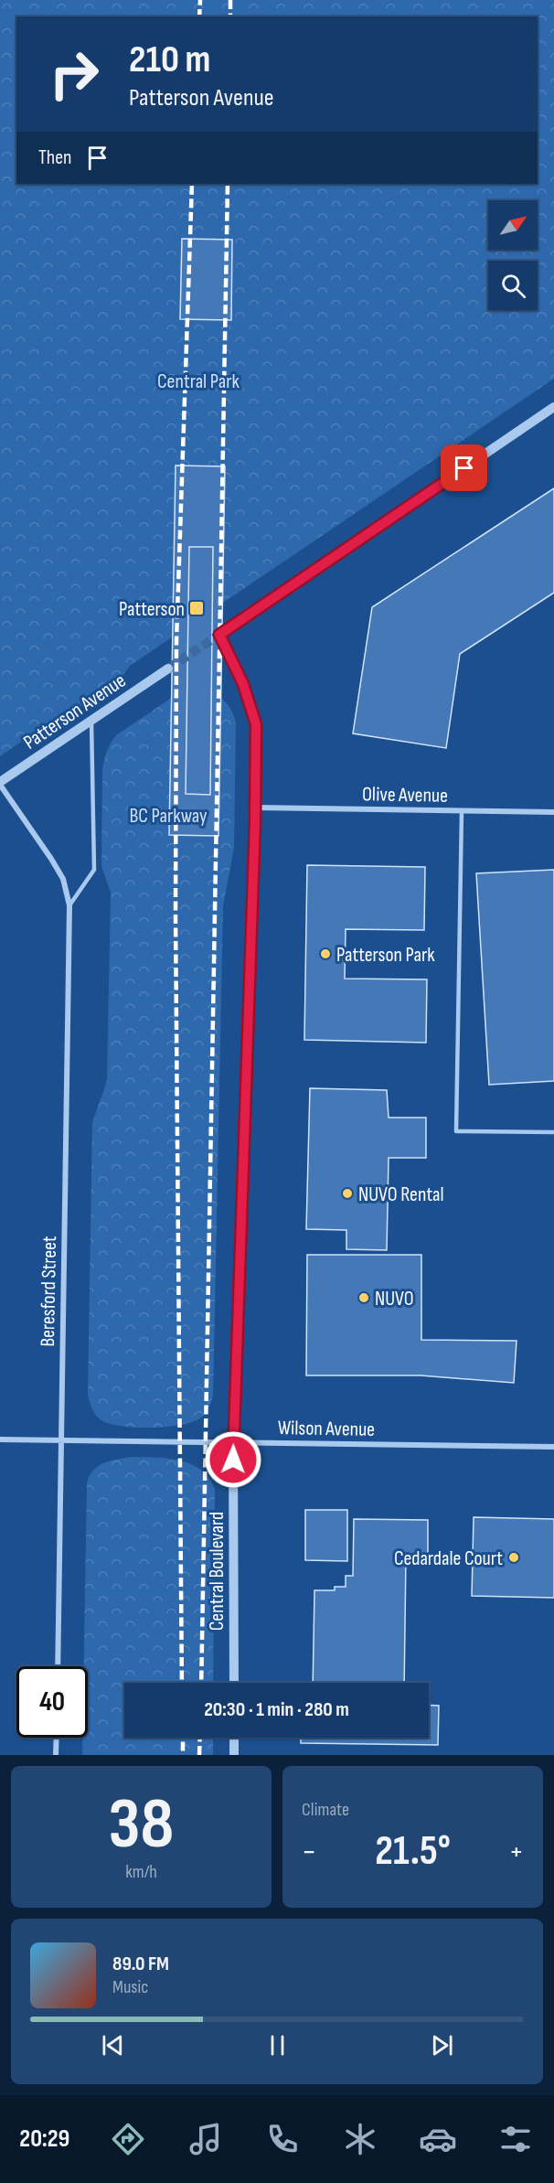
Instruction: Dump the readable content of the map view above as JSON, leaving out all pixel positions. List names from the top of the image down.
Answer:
{
  "streets": {
    "street": [
      "Patterson Avenue",
      "Olive Avenue",
      "Beresford Street",
      "Wilson Avenue",
      "Central Boulevard"
    ]
  },
  "crossings": [
    ["Patterson Avenue", "Beresford Street"],
    ["Olive Avenue", "Central Boulevard"],
    ["Beresford Street", "Wilson Avenue"],
    ["Wilson Avenue", "Central Boulevard"]
  ],
  "parks": ["Central Park", "BC Parkway"],
  "places": {
    "transit": ["Patterson"],
    "other": [
      "Patterson Park",
      "NUVO Rental",
      "NUVO",
      "Cedardale Court"
    ]
  },
  "north": "top right",
  "page": {
    "turn": ["210 m", "Patterson Avenue"],
    "then": "Then",
    "limit": "40",
    "trip": "20:30 · 1 min · 280 m",
    "tile": [
      ["38", "km/h"],
      "Climate"
    ],
    "heat": ["−", "21.5°", "+"],
    "song": ["89.0 FM", "Music"],
    "tabs": "20:29"
  }
}
